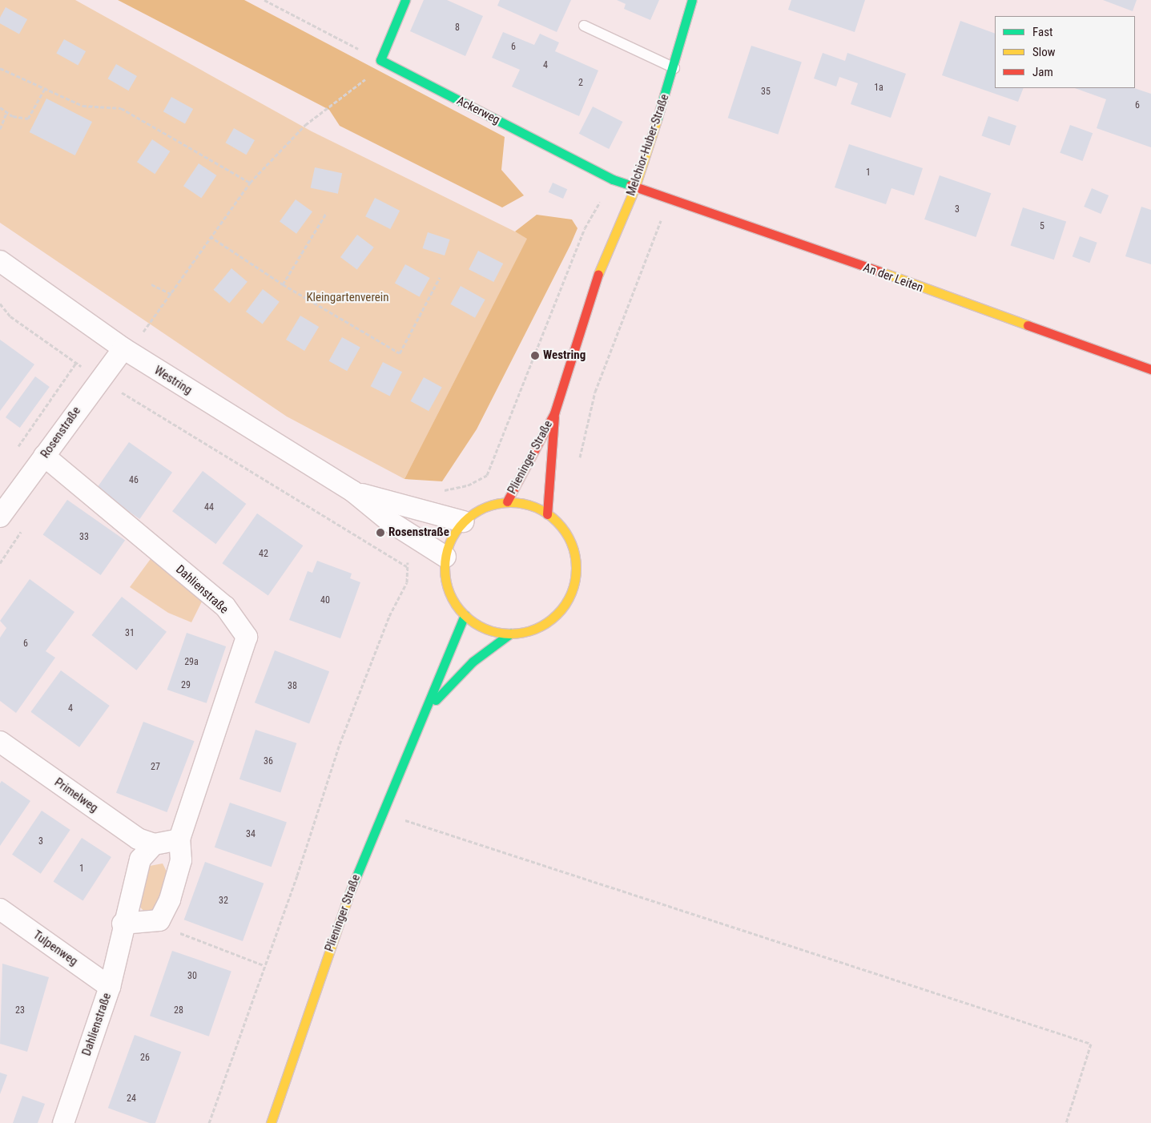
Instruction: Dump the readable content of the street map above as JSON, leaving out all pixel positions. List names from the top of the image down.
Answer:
{
  "streets": {
    "street": [
      "Ackerweg",
      "Melchior-Huber-Straße",
      "An der Leiten",
      "Westring",
      "Rosenstraße",
      "Plieninger Straße",
      "Dahlienstraße",
      "Primelweg",
      "Tulpenweg"
    ]
  },
  "crossings": [
    ["Ackerweg", "Melchior-Huber-Straße"],
    ["Ackerweg", "An der Leiten"],
    ["Melchior-Huber-Straße", "An der Leiten"],
    ["Melchior-Huber-Straße", "Plieninger Straße"],
    ["Westring", "Rosenstraße"],
    ["Westring", "Plieninger Straße"],
    ["Rosenstraße", "Dahlienstraße"],
    ["Dahlienstraße", "Primelweg"],
    ["Dahlienstraße", "Tulpenweg"]
  ],
  "parks": ["Kleingartenverein"],
  "places": ["Westring", "Rosenstraße"],
  "house_numbers": [
    "8",
    "6",
    "4",
    "2",
    "1a",
    "35",
    "6",
    "1",
    "3",
    "5",
    "46",
    "44",
    "33",
    "42",
    "40",
    "31",
    "6",
    "29a",
    "29",
    "38",
    "4",
    "36",
    "27",
    "34",
    "3",
    "1",
    "32",
    "30",
    "23",
    "28",
    "26",
    "24"
  ],
  "legend": ["Fast", "Slow", "Jam"]
}
